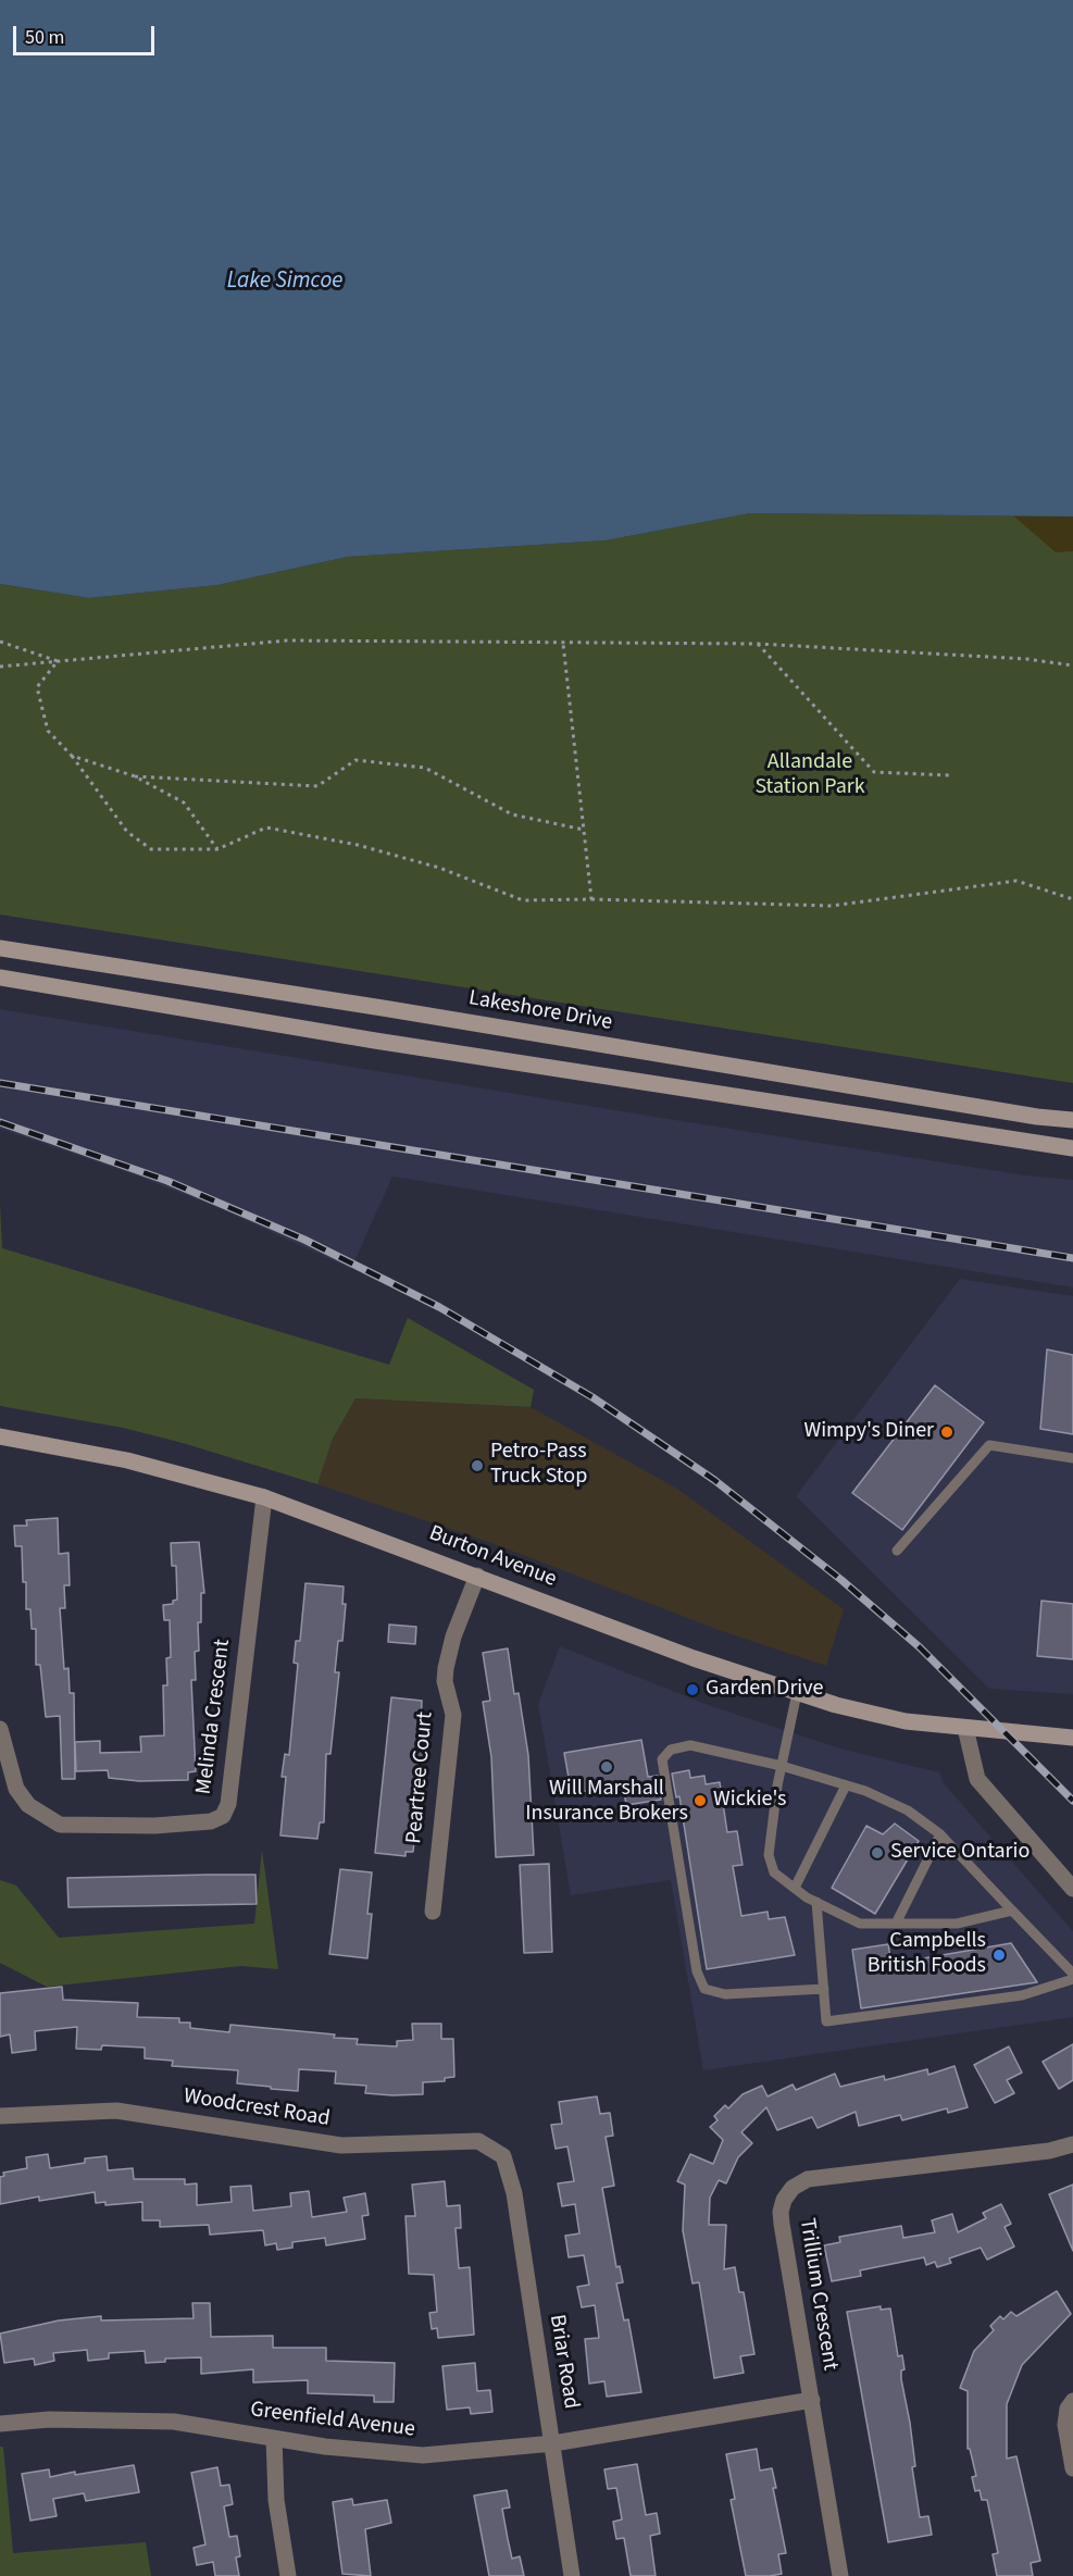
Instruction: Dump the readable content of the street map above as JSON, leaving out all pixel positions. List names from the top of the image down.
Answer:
{
  "streets": {
    "main road": ["Lakeshore Drive", "Burton Avenue"],
    "street": [
      "Melinda Crescent",
      "Peartree Court",
      "Woodcrest Road",
      "Trillium Crescent",
      "Briar Road",
      "Greenfield Avenue"
    ]
  },
  "crossings": [
    ["Burton Avenue", "Melinda Crescent"],
    ["Burton Avenue", "Peartree Court"],
    ["Woodcrest Road", "Briar Road"],
    ["Trillium Crescent", "Greenfield Avenue"],
    ["Briar Road", "Greenfield Avenue"]
  ],
  "water": ["Lake Simcoe"],
  "parks": ["Allandale Station Park"],
  "places": [
    "Wimpy's Diner",
    "Petro-Pass Truck Stop",
    "Garden Drive",
    "Will Marshall Insurance Brokers",
    "Wickie's",
    "Service Ontario",
    "Campbells British Foods"
  ],
  "scale_bar": "50 m"
}
